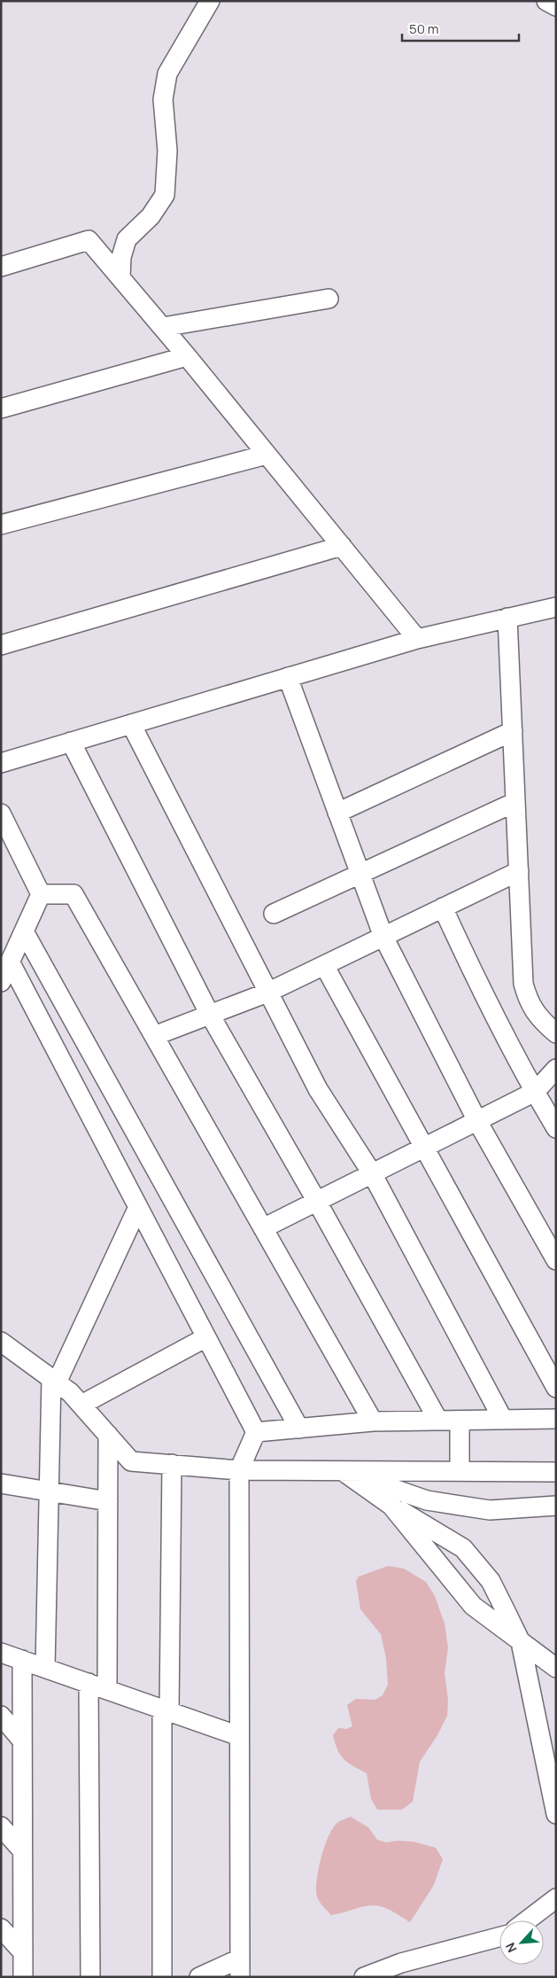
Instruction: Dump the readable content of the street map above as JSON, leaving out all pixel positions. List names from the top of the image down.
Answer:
{
  "scale_bar": "50 m",
  "north": "bottom left"
}
